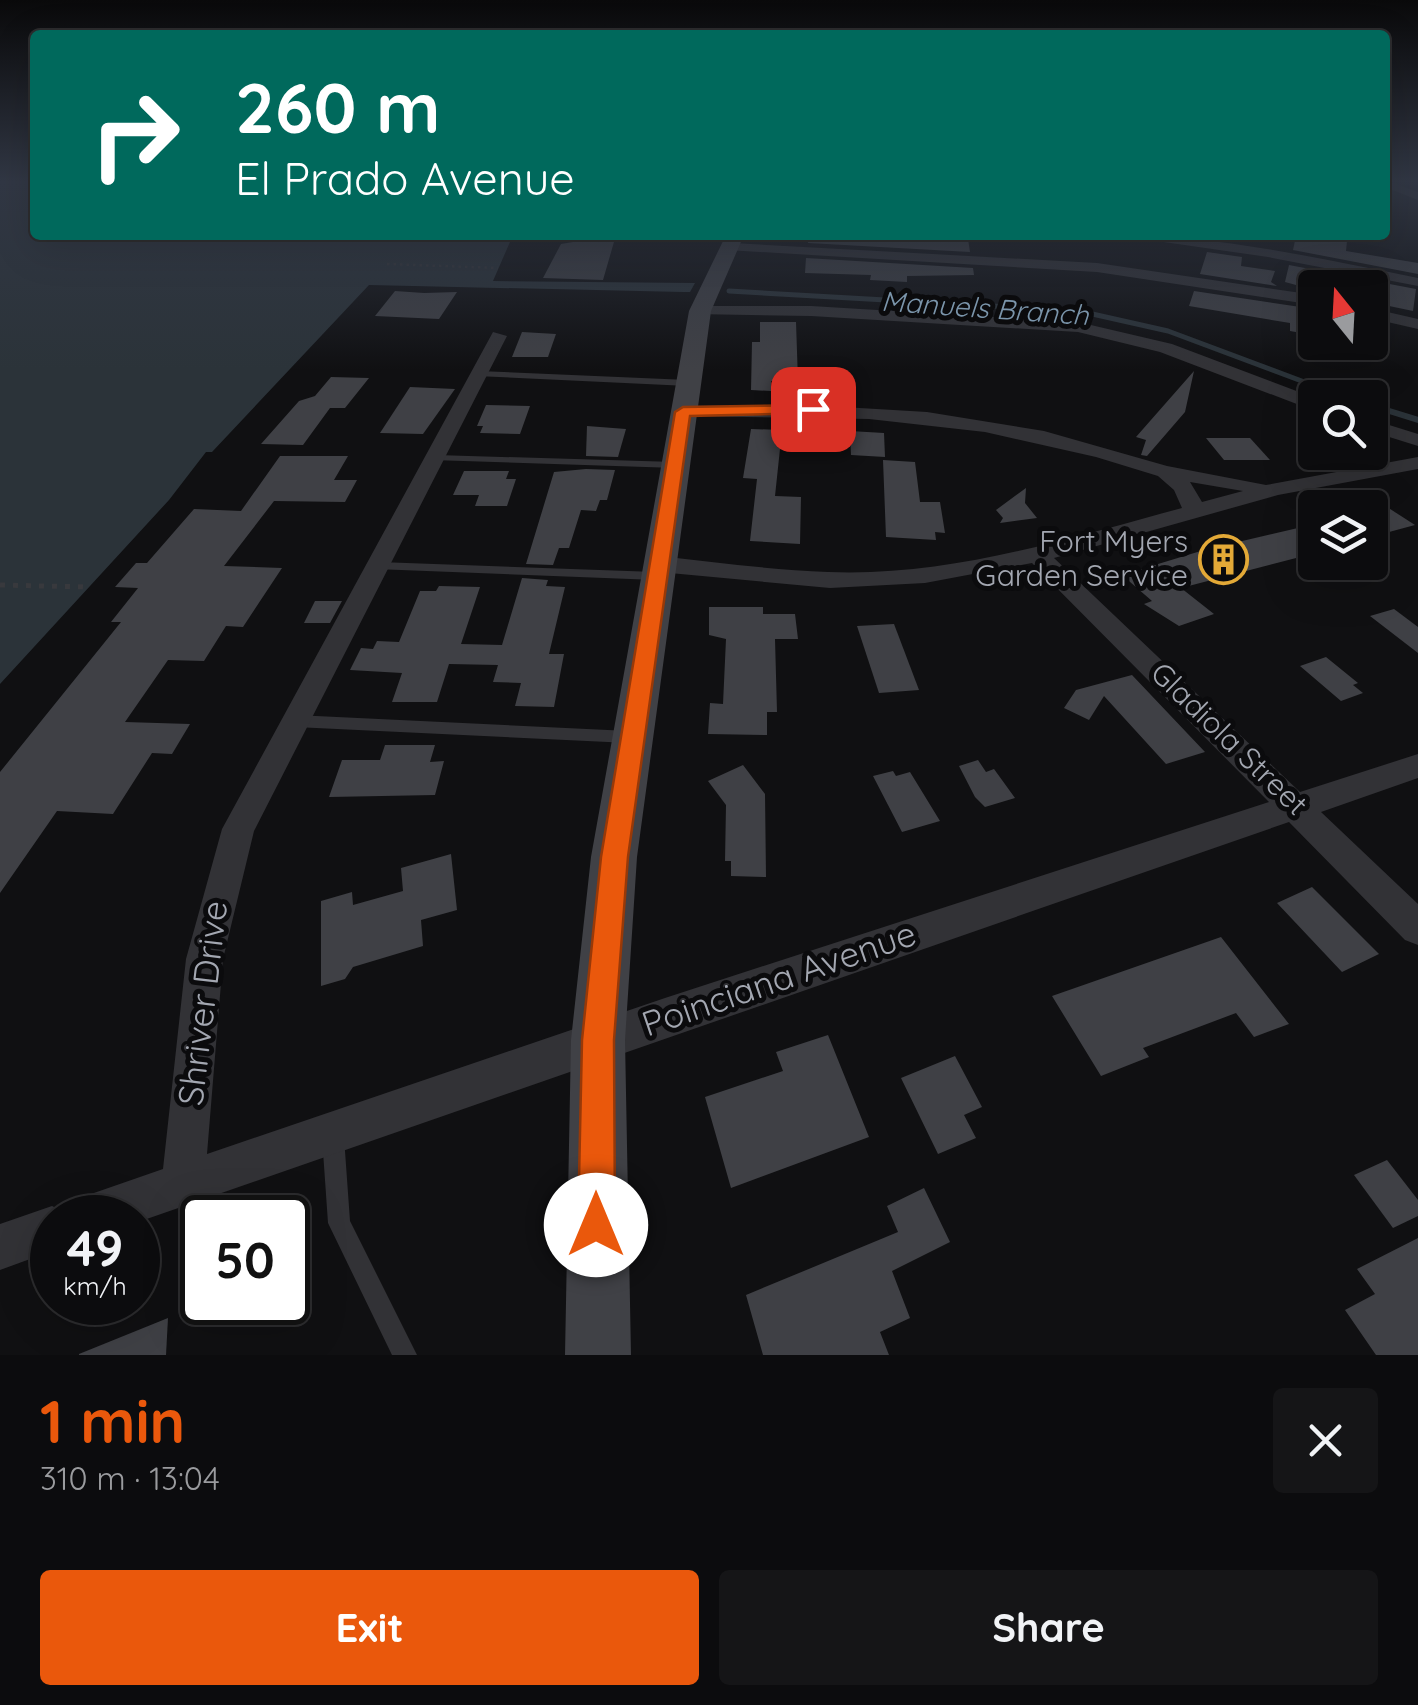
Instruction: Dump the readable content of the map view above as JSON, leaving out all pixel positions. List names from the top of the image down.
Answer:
{
  "streets": {
    "street": ["Gladiola Street", "Poinciana Avenue", "Shriver Drive"]
  },
  "crossings": [
    ["Gladiola Street", "Poinciana Avenue"],
    ["Poinciana Avenue", "Shriver Drive"]
  ],
  "water": ["Manuels Branch"],
  "places": {
    "building": ["Fort Myers Garden Service"]
  },
  "north": "top",
  "page": {
    "turn": ["260 m", "El Prado Avenue"],
    "speed": "49 km/h",
    "limit": "50",
    "heading": ["1 min", "310 m · 13:04"],
    "buttons": ["Exit", "Share"]
  }
}
